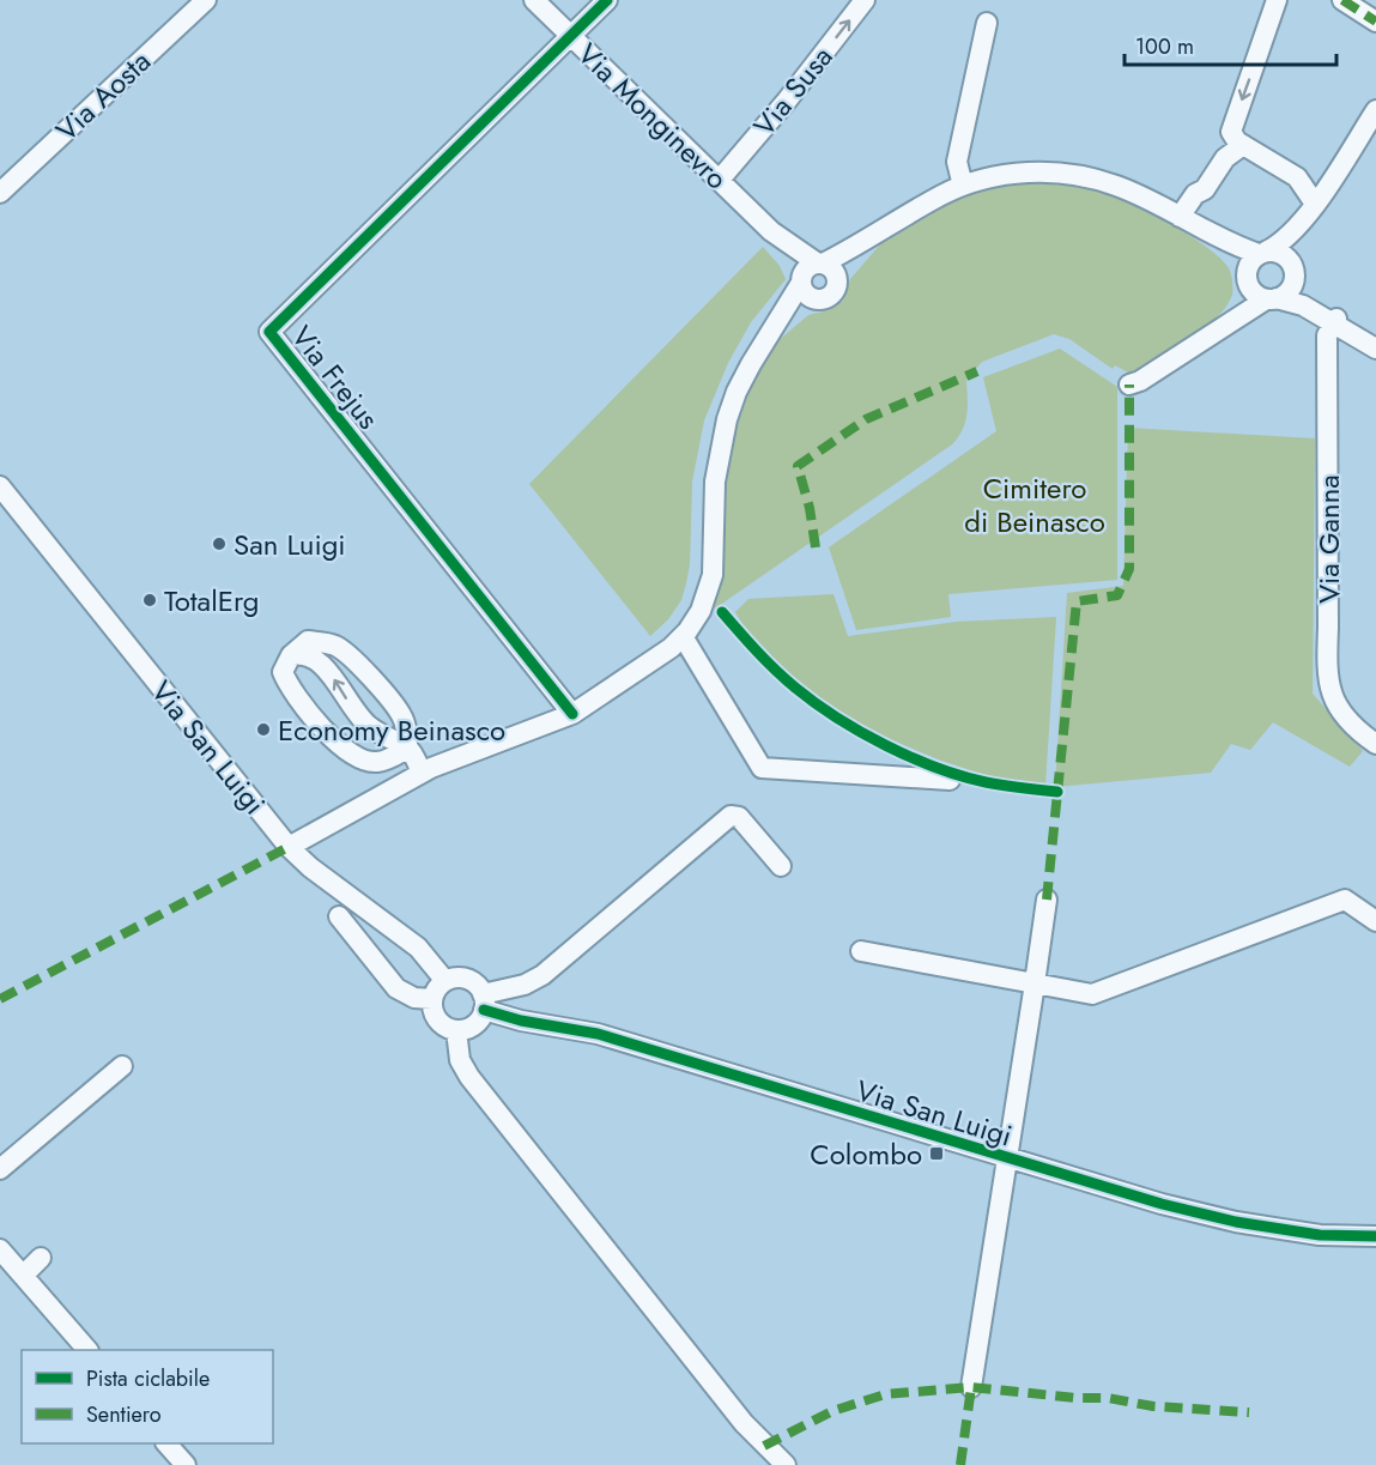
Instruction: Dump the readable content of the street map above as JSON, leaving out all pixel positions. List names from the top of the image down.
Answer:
{
  "streets": {
    "street": [
      "Via Susa",
      "Via Aosta",
      "Via Monginevro",
      "Via Frejus",
      "Via Ganna",
      "Via San Luigi"
    ]
  },
  "crossings": [
    ["Via Susa", "Via Monginevro"],
    ["Via Monginevro", "Via Frejus"]
  ],
  "parks": ["Cimitero di Beinasco"],
  "places": {
    "other": ["San Luigi", "TotalErg", "Economy Beinasco"],
    "transit": ["Colombo"]
  },
  "legend": ["Pista ciclabile", "Sentiero"],
  "scale_bar": "100 m"
}
